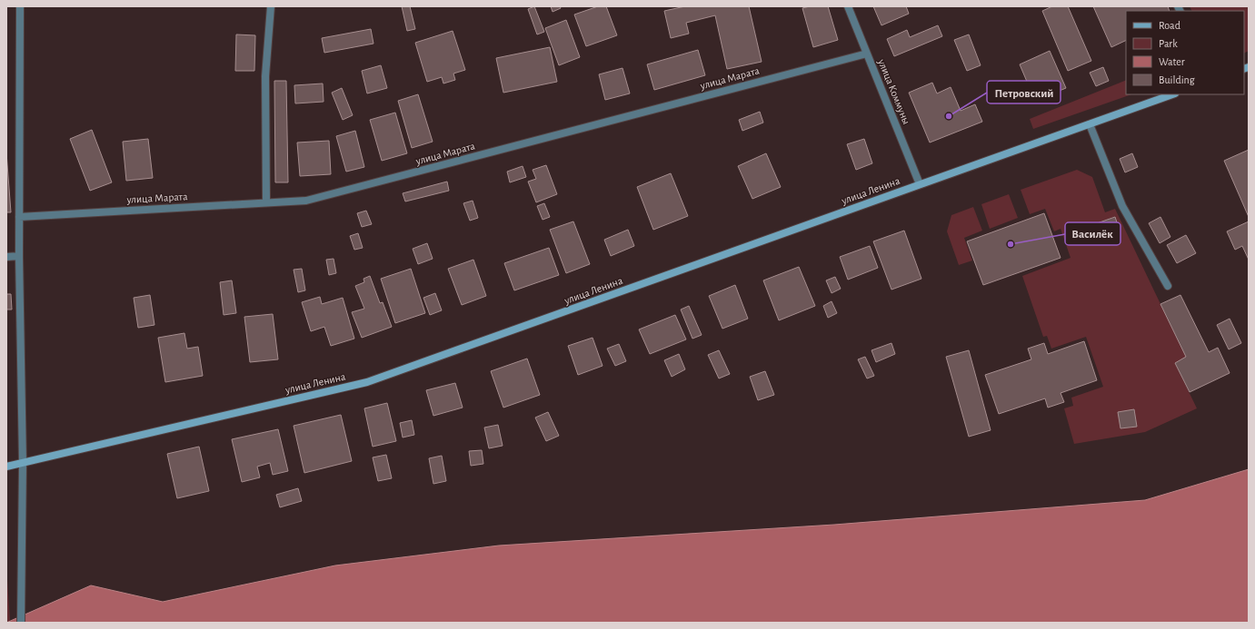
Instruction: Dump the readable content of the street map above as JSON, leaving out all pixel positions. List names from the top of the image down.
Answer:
{
  "streets": {
    "main road": ["улица Ленина"],
    "street": ["улица Марата", "улица Коммуны"]
  },
  "crossings": [
    ["улица Марата", "улица Коммуны"],
    ["улица Коммуны", "улица Ленина"]
  ],
  "places": ["Петровский", "Василёк"],
  "legend": [
    "Road",
    "Park",
    "Water",
    "Building"
  ]
}
